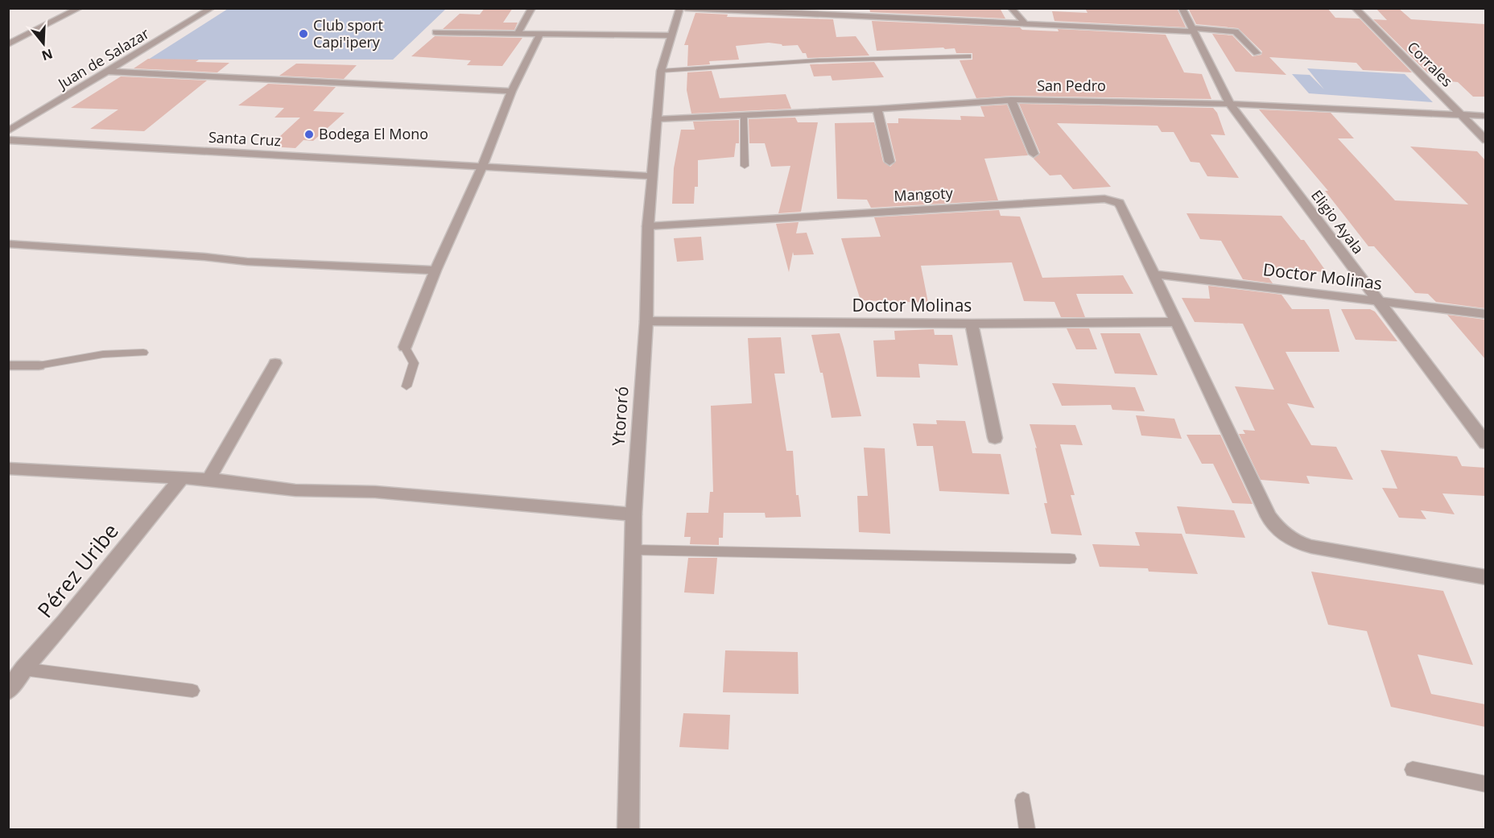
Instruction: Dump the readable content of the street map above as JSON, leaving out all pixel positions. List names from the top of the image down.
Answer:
{
  "streets": {
    "street": [
      "Juan de Salazar",
      "Corrales",
      "San Pedro",
      "Santa Cruz",
      "Mangoty",
      "Eligio Ayala",
      "Doctor Molinas",
      "Ytororó",
      "Pérez Uribe"
    ]
  },
  "crossings": [
    ["Corrales", "San Pedro"],
    ["San Pedro", "Eligio Ayala"],
    ["San Pedro", "Ytororó"],
    ["Santa Cruz", "Ytororó"],
    ["Mangoty", "Doctor Molinas"],
    ["Mangoty", "Ytororó"],
    ["Eligio Ayala", "Doctor Molinas"],
    ["Doctor Molinas", "Ytororó"]
  ],
  "places": ["Club sport Capi'ipery", "Bodega El Mono"],
  "north": "bottom"
}
